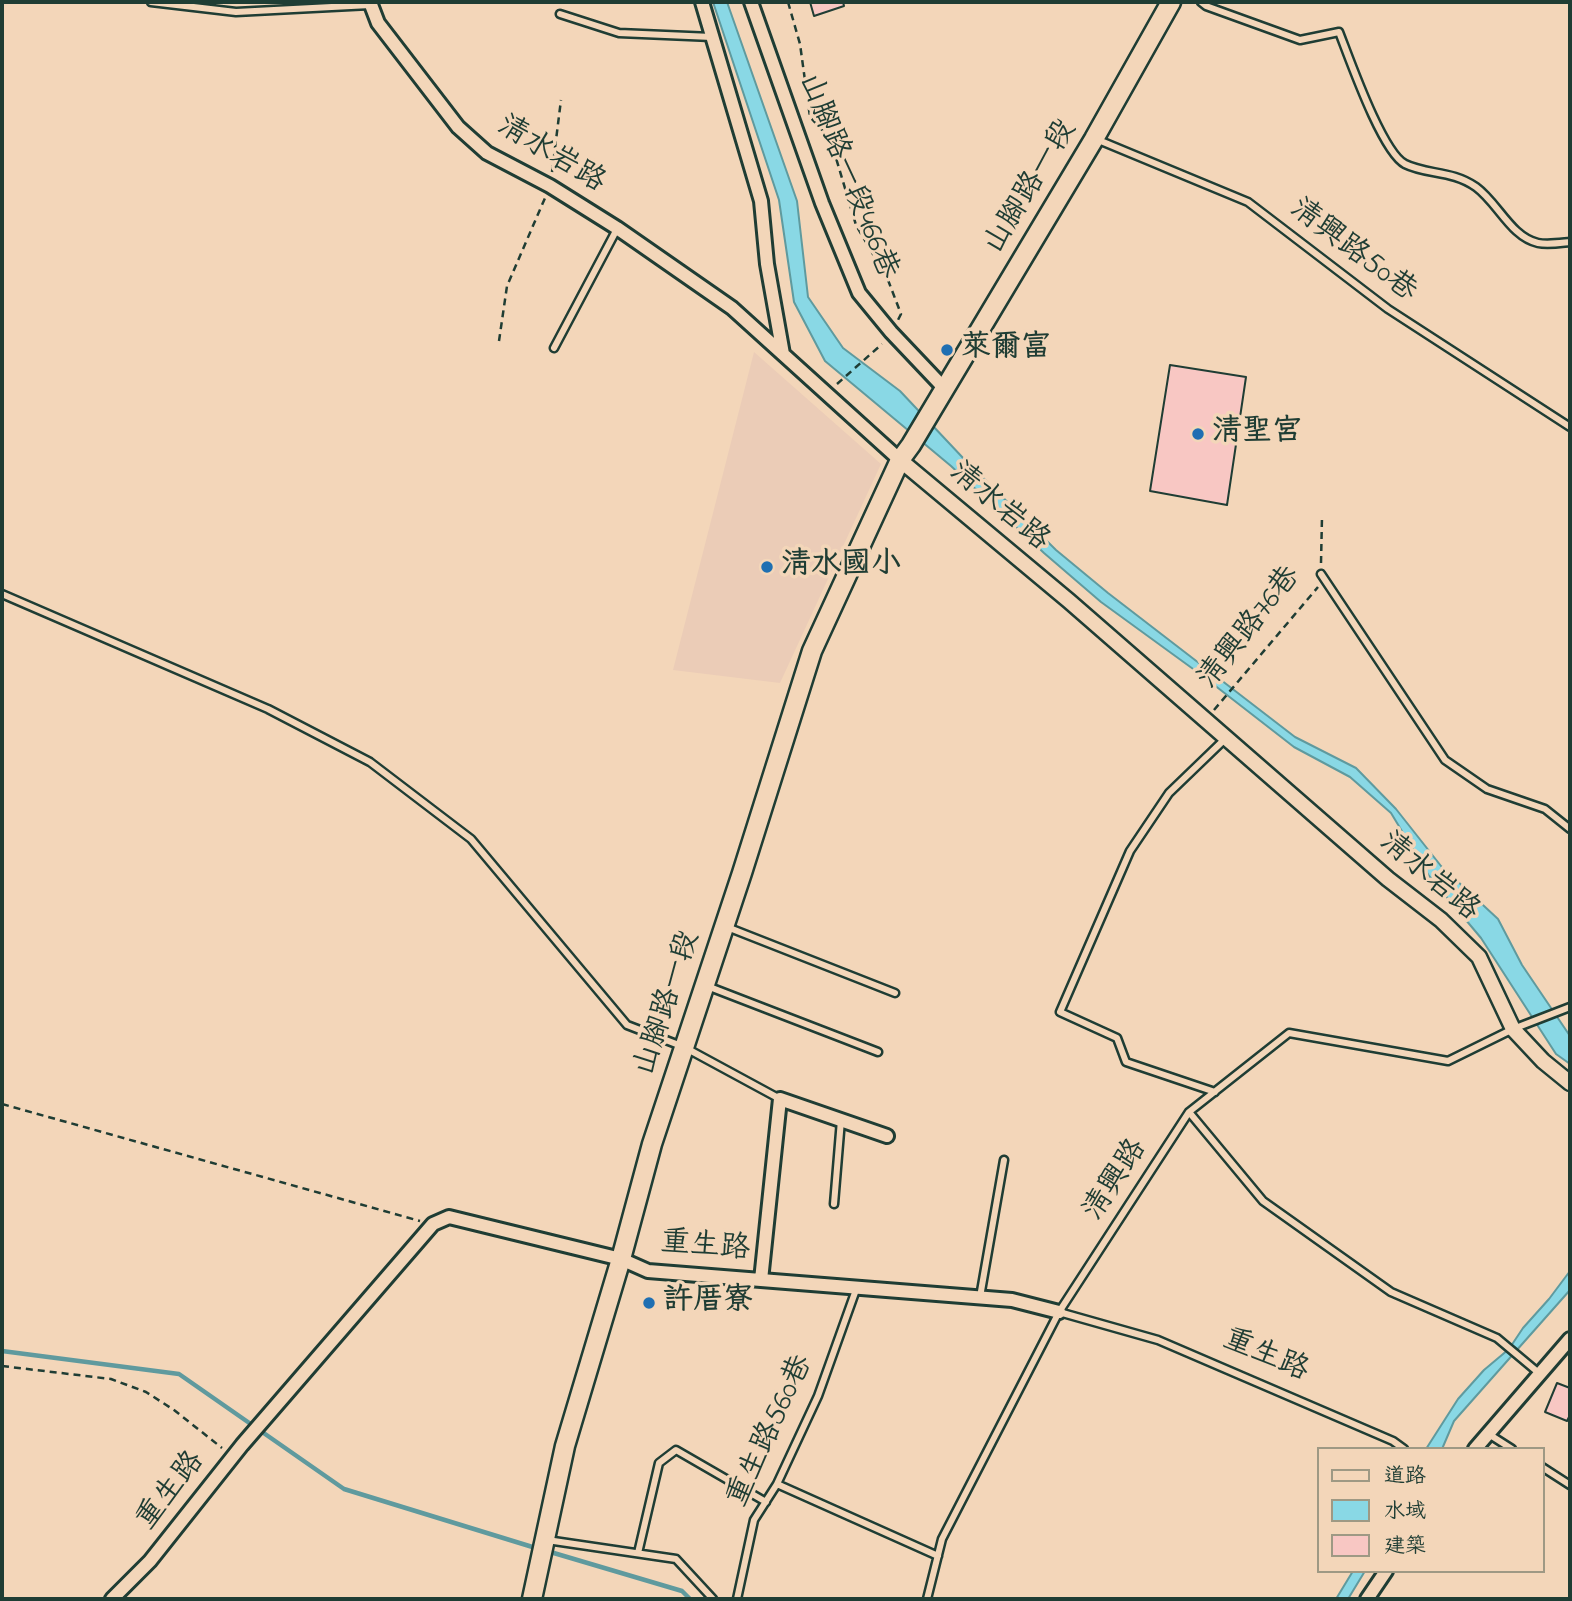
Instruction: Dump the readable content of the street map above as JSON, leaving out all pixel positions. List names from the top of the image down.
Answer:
{
  "streets": {
    "main road": ["山腳路一段"],
    "street": ["清水岩路", "山腳路一段466巷", "重生路"],
    "lane": ["清興路50巷", "清興路", "重生路560巷"],
    "path": ["清興路76巷"]
  },
  "crossings": [
    ["清水岩路", "山腳路一段"],
    ["清水岩路", "清興路76巷"],
    ["清水岩路", "清興路"],
    ["山腳路一段466巷", "山腳路一段"],
    ["山腳路一段", "清興路50巷"],
    ["山腳路一段", "重生路"],
    ["清興路", "重生路"],
    ["重生路", "重生路560巷"]
  ],
  "places": [
    "萊爾富",
    "清聖宮",
    "清水國小",
    "許厝寮"
  ],
  "legend": ["道路", "水域", "建築"]
}
